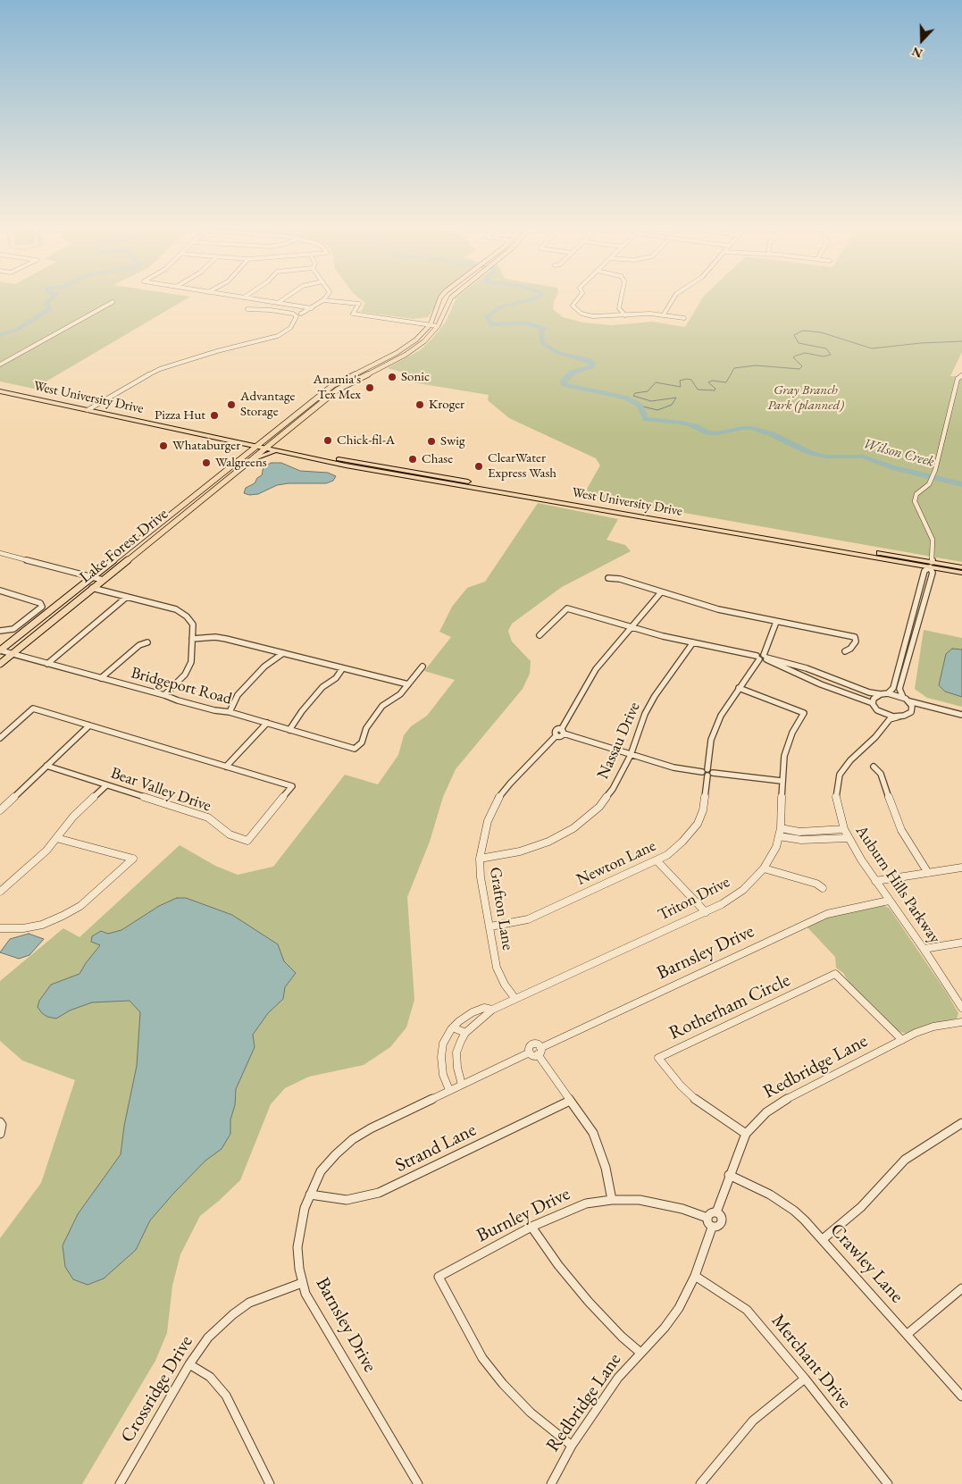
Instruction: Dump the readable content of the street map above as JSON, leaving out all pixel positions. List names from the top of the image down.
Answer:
{
  "streets": {
    "highway": ["West University Drive"],
    "main road": ["Lake Forest Drive"],
    "street": [
      "Bridgeport Road",
      "Nassau Drive",
      "Bear Valley Drive",
      "Newton Lane",
      "Auburn Hills Parkway",
      "Triton Drive",
      "Grafton Lane",
      "Barnsley Drive",
      "Rotherham Circle",
      "Redbridge Lane",
      "Strand Lane",
      "Burnley Drive",
      "Crawley Lane",
      "Merchant Drive",
      "Crossridge Drive"
    ]
  },
  "crossings": [
    ["West University Drive", "Lake Forest Drive"],
    ["Lake Forest Drive", "Bridgeport Road"],
    ["Nassau Drive", "Grafton Lane"],
    ["Newton Lane", "Triton Drive"],
    ["Newton Lane", "Grafton Lane"],
    ["Auburn Hills Parkway", "Barnsley Drive"],
    ["Triton Drive", "Grafton Lane"],
    ["Triton Drive", "Barnsley Drive"],
    ["Barnsley Drive", "Strand Lane"],
    ["Barnsley Drive", "Crossridge Drive"],
    ["Rotherham Circle", "Redbridge Lane"],
    ["Redbridge Lane", "Burnley Drive"],
    ["Redbridge Lane", "Crawley Lane"],
    ["Redbridge Lane", "Merchant Drive"]
  ],
  "water": ["Wilson Creek"],
  "parks": ["Gray Branch Park (planned)"],
  "places": [
    "Sonic",
    "Anamia's Tex Mex",
    "Advantage Storage",
    "Kroger",
    "Pizza Hut",
    "Chick-fil-A",
    "Swig",
    "Whataburger",
    "Chase",
    "Walgreens",
    "ClearWater Express Wash"
  ],
  "north": "bottom"
}
